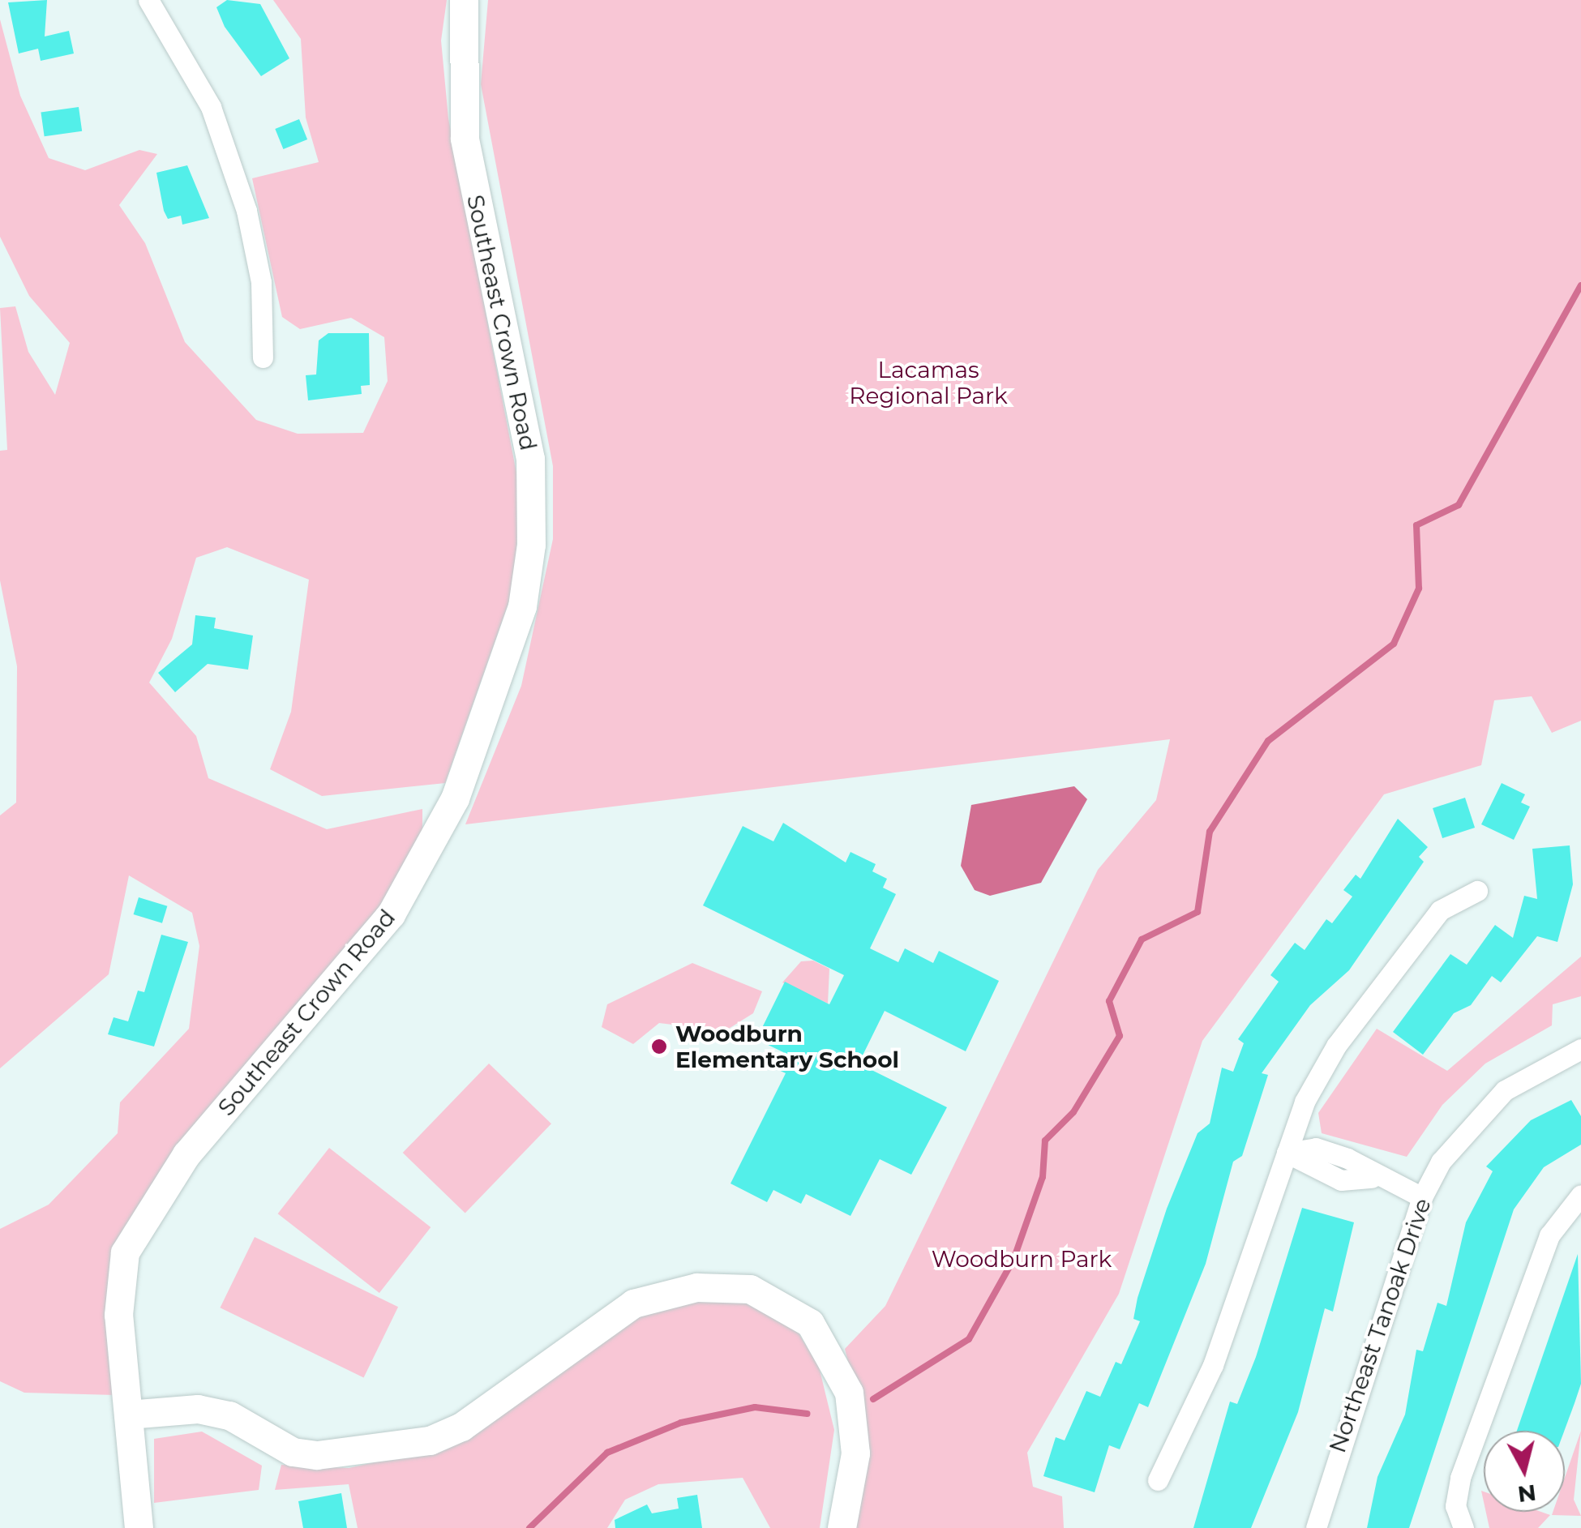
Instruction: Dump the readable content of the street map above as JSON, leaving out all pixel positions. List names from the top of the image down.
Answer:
{
  "streets": {
    "street": ["Southeast Crown Road", "Northeast Tanoak Drive"]
  },
  "parks": ["Lacamas Regional Park", "Woodburn Park"],
  "places": ["Woodburn Elementary School"],
  "north": "bottom"
}
